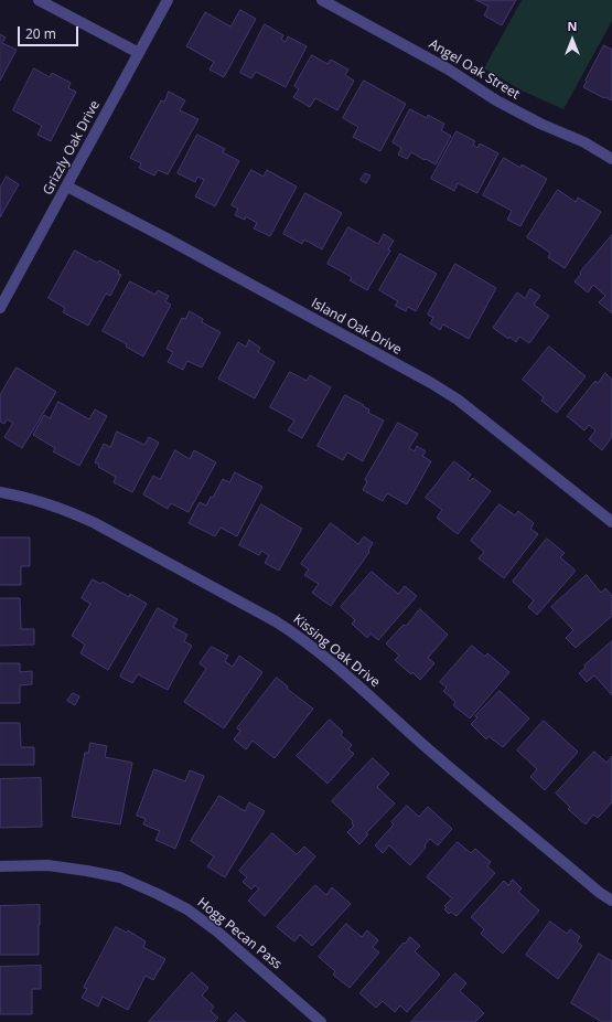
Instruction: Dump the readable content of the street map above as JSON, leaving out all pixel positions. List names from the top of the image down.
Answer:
{
  "streets": {
    "street": [
      "Angel Oak Street",
      "Grizzly Oak Drive",
      "Island Oak Drive",
      "Kissing Oak Drive",
      "Hogg Pecan Pass"
    ]
  },
  "crossings": [
    ["Grizzly Oak Drive", "Island Oak Drive"]
  ],
  "scale_bar": "20 m",
  "north": "top"
}
